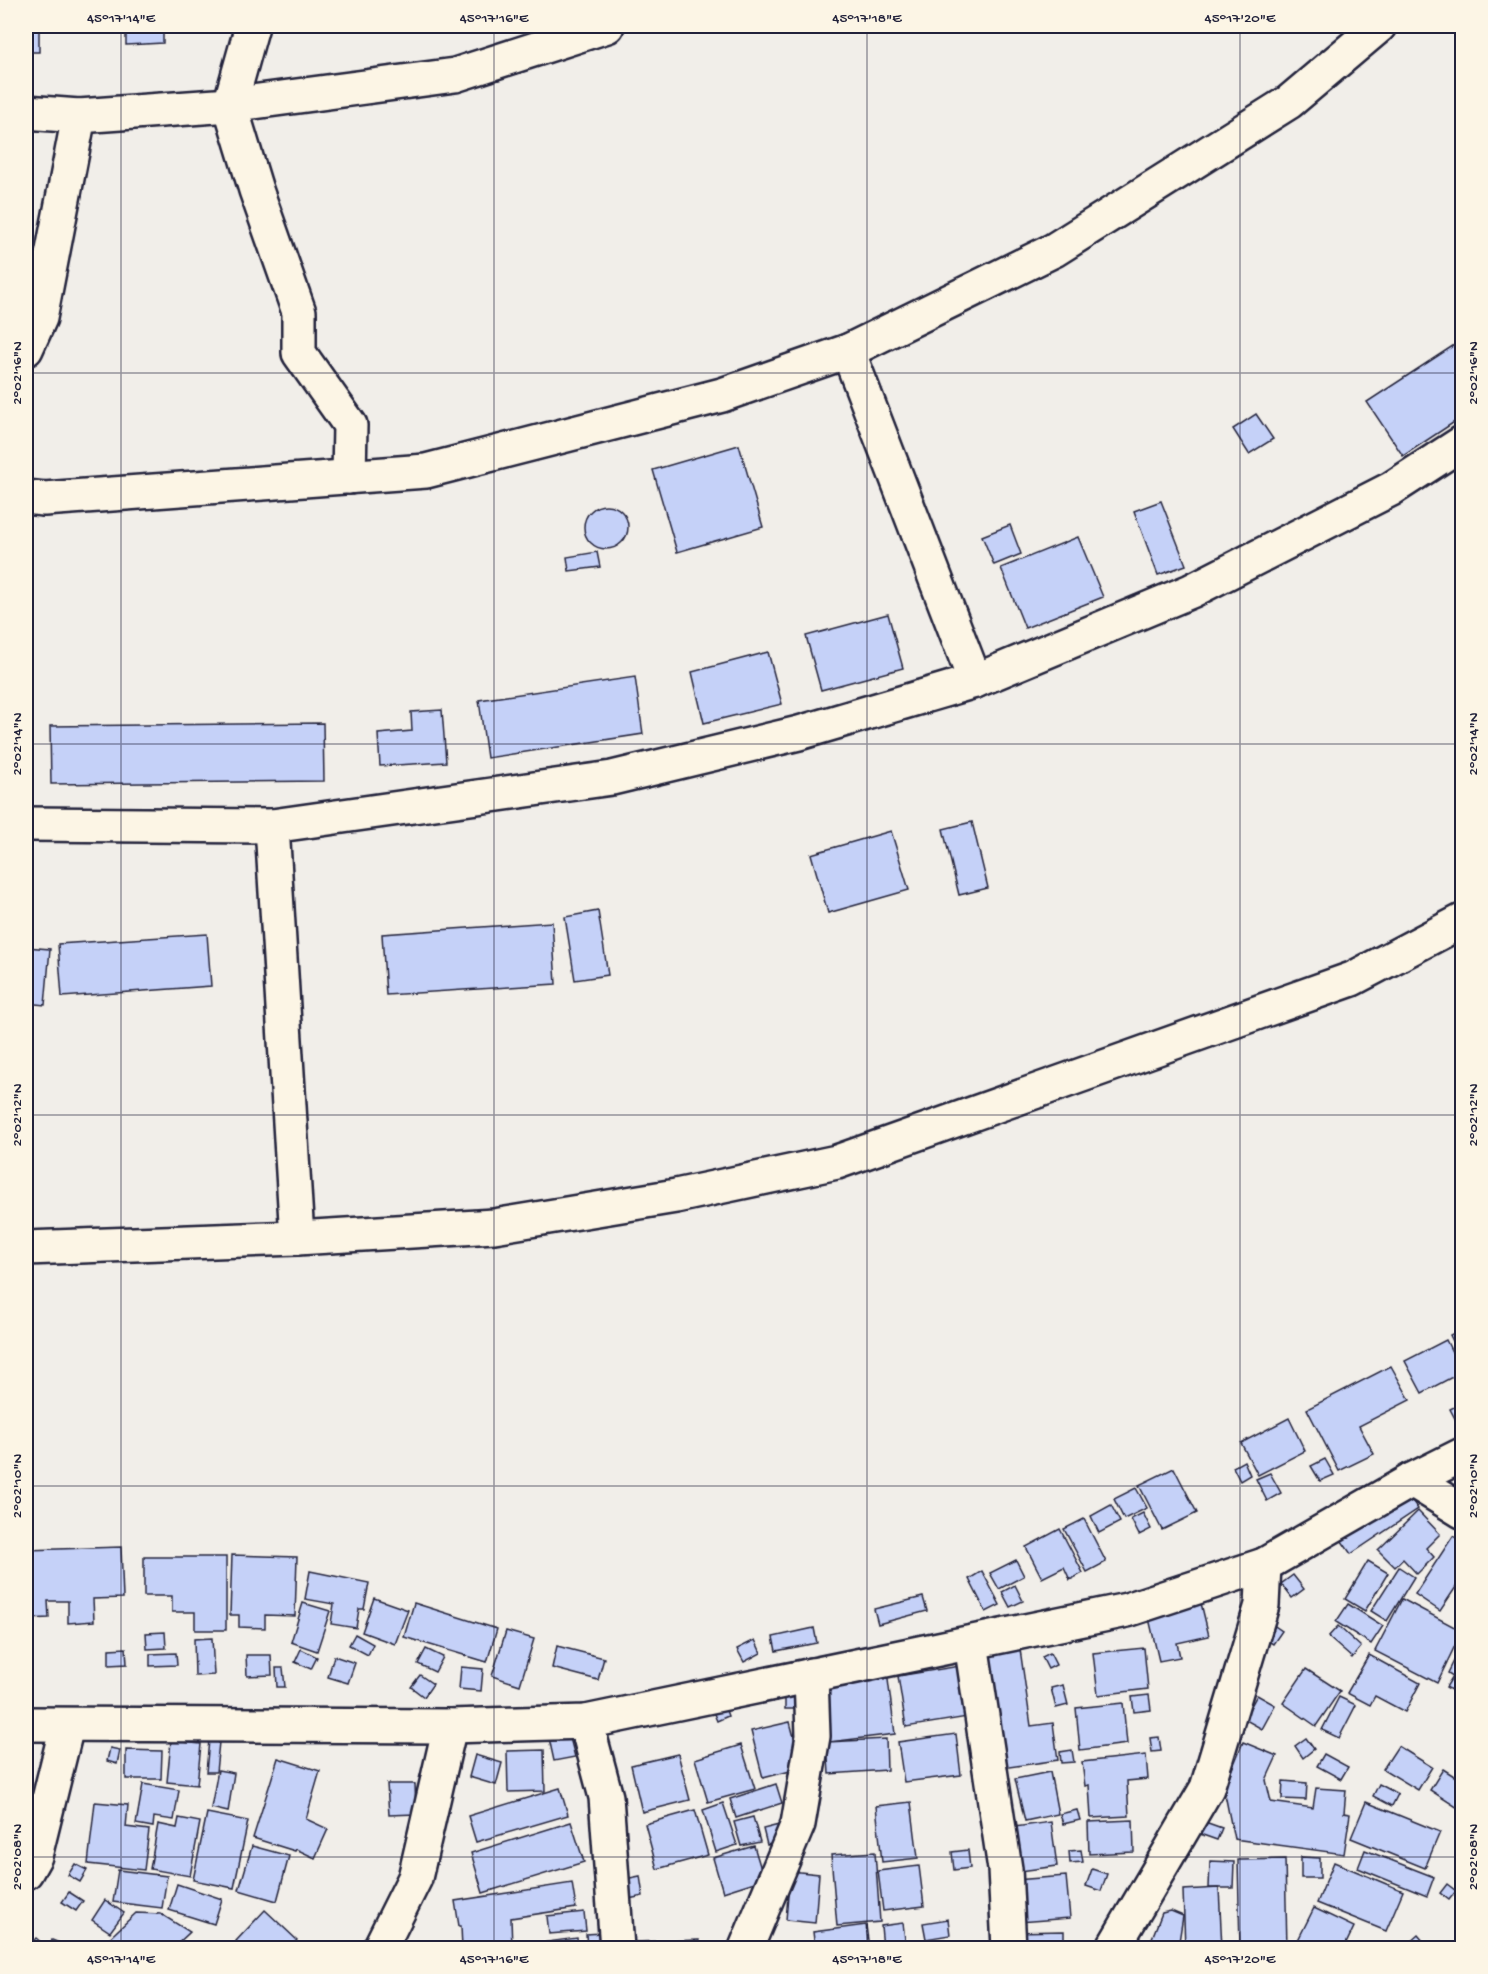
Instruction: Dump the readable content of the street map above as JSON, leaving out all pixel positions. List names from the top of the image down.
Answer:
{
  "coordinates": [
    "45°17'14\"E",
    "45°17'16\"E",
    "45°17'18\"E",
    "45°17'20\"E",
    "2°02'16\"N",
    "2°02'14\"N",
    "2°02'12\"N",
    "2°02'10\"N",
    "2°02'08\"N"
  ]
}
